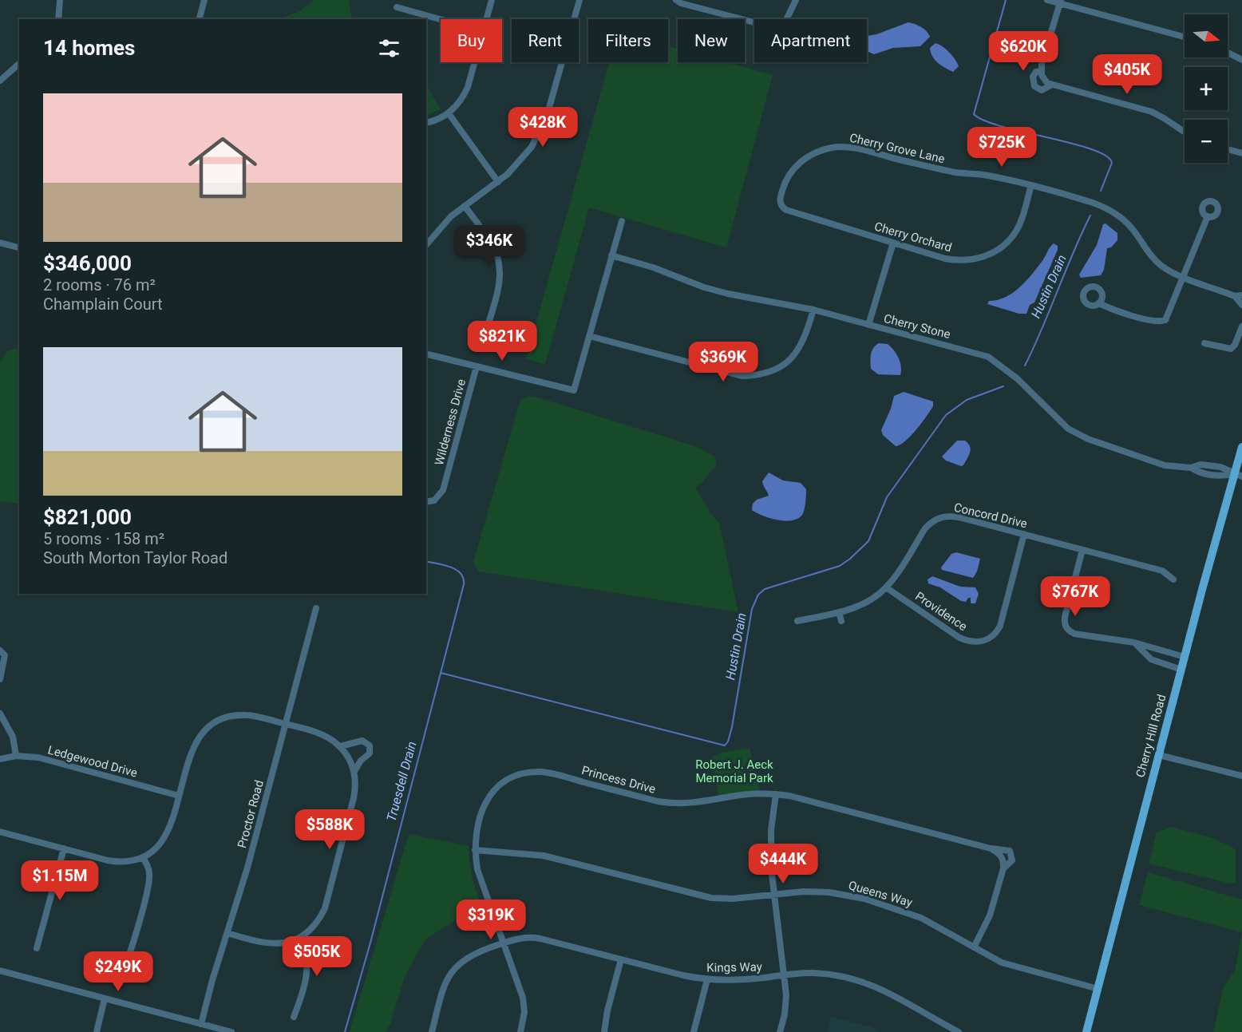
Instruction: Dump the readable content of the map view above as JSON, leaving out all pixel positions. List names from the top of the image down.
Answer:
{
  "streets": {
    "main road": ["Cherry Hill Road"],
    "street": [
      "Cherry Grove Lane",
      "Cherry Orchard",
      "Cherry Stone",
      "Wilderness Drive",
      "Concord Drive",
      "Providence",
      "Ledgewood Drive",
      "Princess Drive",
      "Proctor Road",
      "Queens Way",
      "Kings Way"
    ]
  },
  "crossings": [
    ["Cherry Grove Lane", "Cherry Orchard"],
    ["Cherry Stone", "Cherry Hill Road"],
    ["Concord Drive", "Providence"],
    ["Cherry Hill Road", "Queens Way"],
    ["Princess Drive", "Queens Way"],
    ["Princess Drive", "Kings Way"]
  ],
  "water": ["Hustin Drain", "Truesdell Drain"],
  "parks": ["Robert J. Aeck Memorial Park"],
  "north": "right",
  "page": {
    "map_buttons": ["+", "−"],
    "chip": [
      "Buy",
      "Rent",
      "Filters",
      "New",
      "Apartment"
    ],
    "heading": "14 homes",
    "price": [
      "$620K",
      "$405K",
      "$428K",
      "$725K",
      "$346K",
      "$821K",
      "$369K",
      "$767K",
      "$588K",
      "$444K",
      "$1.15M",
      "$319K",
      "$505K",
      "$249K"
    ],
    "list": [
      {
        "name": "$346,000",
        "note": "2 rooms · 76 m² · Champlain Court"
      },
      {
        "name": "$821,000",
        "note": "5 rooms · 158 m² · South Morton Taylor Road"
      }
    ]
  }
}
